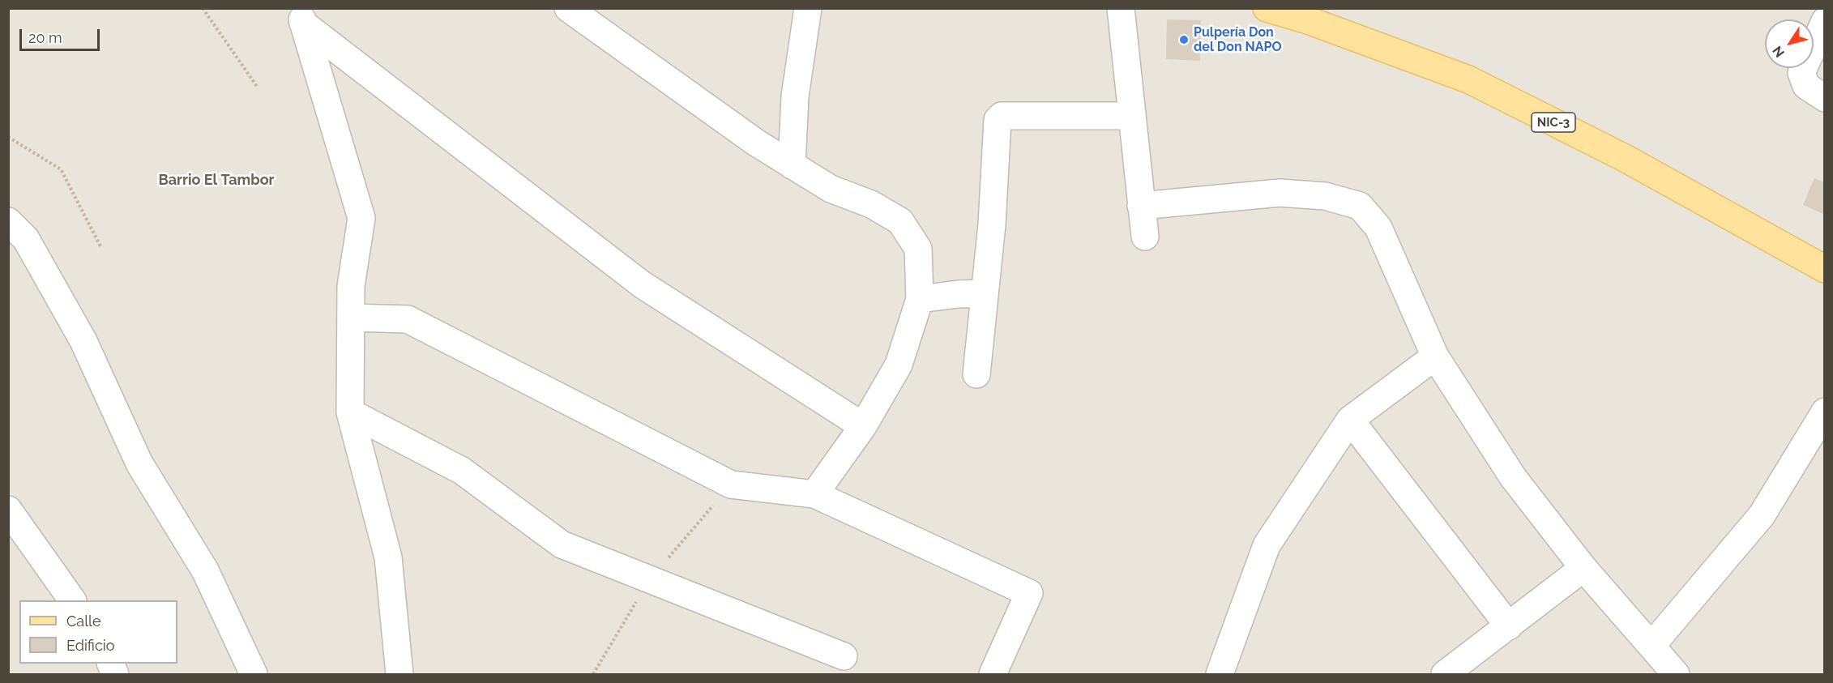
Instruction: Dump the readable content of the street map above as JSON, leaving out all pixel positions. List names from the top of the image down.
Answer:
{
  "streets": {
    "main road": ["NIC-3"]
  },
  "districts": ["Barrio El Tambor"],
  "places": ["Pulpería Don del Don NAPO"],
  "legend": ["Calle", "Edificio"],
  "scale_bar": "20 m",
  "north": "bottom left"
}
